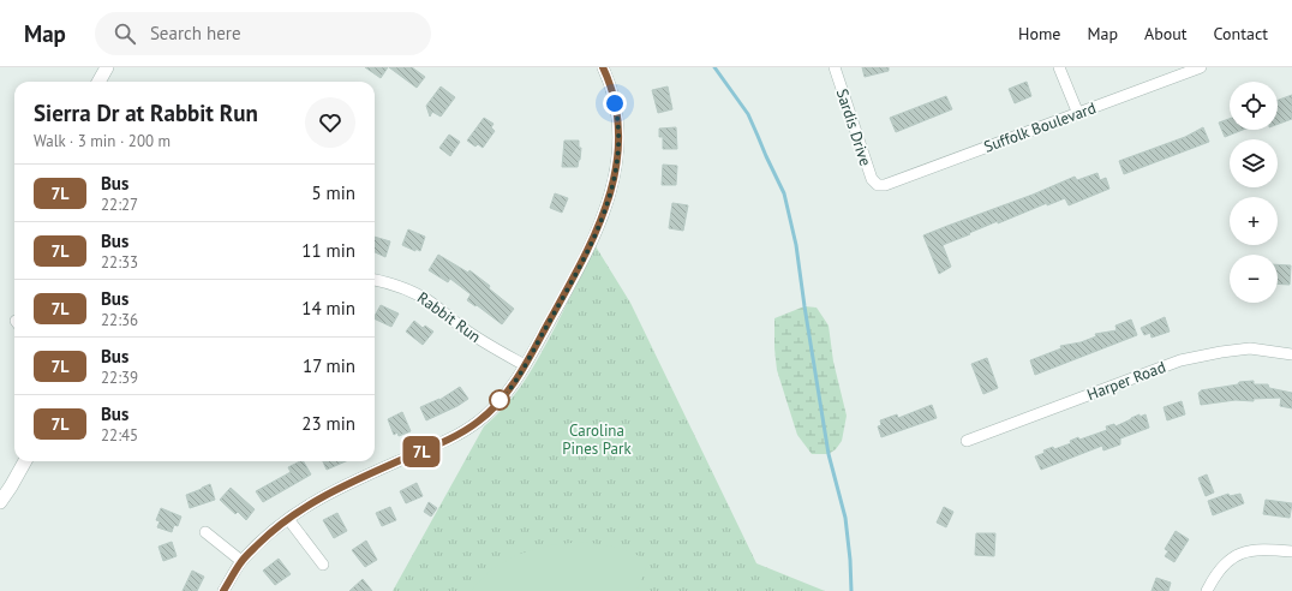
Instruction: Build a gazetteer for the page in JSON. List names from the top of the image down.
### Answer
{
  "streets": {
    "street": [
      "Sardis Drive",
      "Suffolk Boulevard",
      "Rabbit Run",
      "Harper Road"
    ]
  },
  "crossings": [
    ["Sardis Drive", "Suffolk Boulevard"]
  ],
  "parks": ["Carolina Pines Park"],
  "lines": ["bus line 7L"],
  "page": {
    "header": "Map",
    "search": "Search here",
    "nav": [
      "Home",
      "Map",
      "About",
      "Contact"
    ],
    "on_map": "7L",
    "map_buttons": ["+", "−"],
    "heading": ["Sierra Dr at Rabbit Run", "Walk · 3 min · 200 m"],
    "list": [
      {
        "mark": "7L",
        "name": "Bus",
        "note": "22:27",
        "value": "5 min"
      },
      {
        "mark": "7L",
        "name": "Bus",
        "note": "22:33",
        "value": "11 min"
      },
      {
        "mark": "7L",
        "name": "Bus",
        "note": "22:36",
        "value": "14 min"
      },
      {
        "mark": "7L",
        "name": "Bus",
        "note": "22:39",
        "value": "17 min"
      },
      {
        "mark": "7L",
        "name": "Bus",
        "note": "22:45",
        "value": "23 min"
      }
    ]
  }
}
